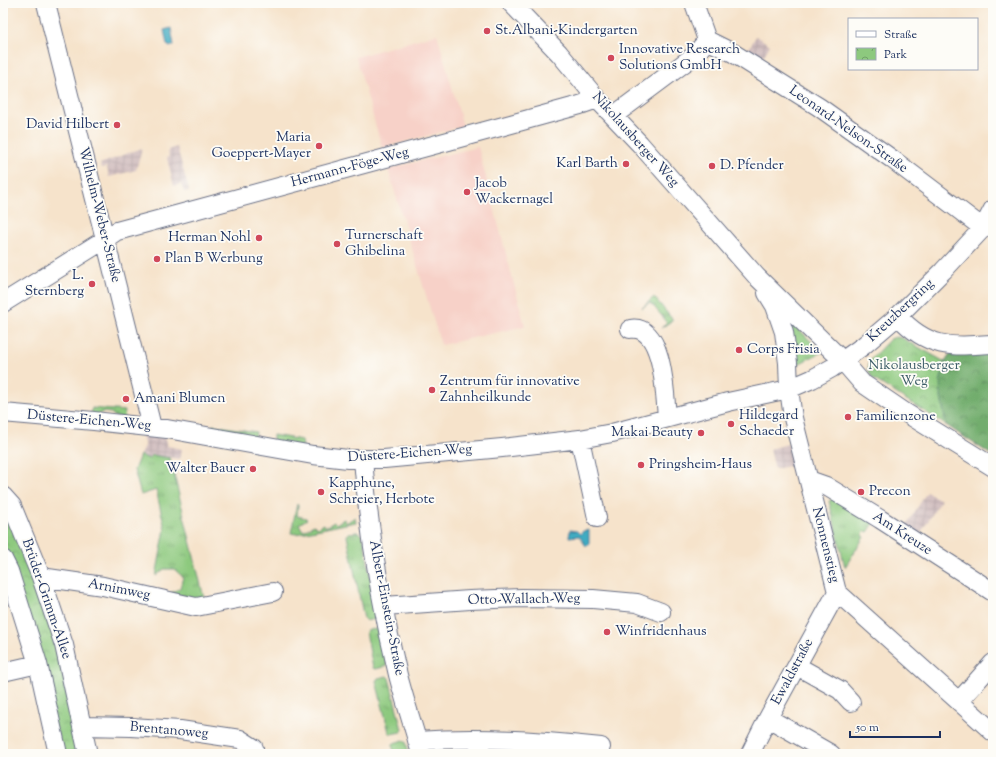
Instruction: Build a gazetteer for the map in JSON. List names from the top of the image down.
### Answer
{
  "streets": {
    "street": [
      "Leonard-Nelson-Straße",
      "Nikolausberger Weg",
      "Hermann-Föge-Weg",
      "Wilhelm-Weber-Straße",
      "Kreuzbergring",
      "Düstere-Eichen-Weg",
      "Am Kreuze",
      "Nonnenstieg",
      "Arnimweg",
      "Brüder-Grimm-Allee",
      "Otto-Wallach-Weg",
      "Albert-Einstein-Straße",
      "Ewaldstraße",
      "Brentanoweg"
    ]
  },
  "crossings": [
    ["Leonard-Nelson-Straße", "Kreuzbergring"],
    ["Nikolausberger Weg", "Hermann-Föge-Weg"],
    ["Nikolausberger Weg", "Kreuzbergring"],
    ["Nikolausberger Weg", "Düstere-Eichen-Weg"],
    ["Nikolausberger Weg", "Nonnenstieg"],
    ["Hermann-Föge-Weg", "Wilhelm-Weber-Straße"],
    ["Wilhelm-Weber-Straße", "Düstere-Eichen-Weg"],
    ["Kreuzbergring", "Düstere-Eichen-Weg"],
    ["Kreuzbergring", "Nonnenstieg"],
    ["Düstere-Eichen-Weg", "Nonnenstieg"],
    ["Düstere-Eichen-Weg", "Albert-Einstein-Straße"],
    ["Am Kreuze", "Nonnenstieg"],
    ["Nonnenstieg", "Ewaldstraße"],
    ["Arnimweg", "Brüder-Grimm-Allee"],
    ["Brüder-Grimm-Allee", "Brentanoweg"],
    ["Otto-Wallach-Weg", "Albert-Einstein-Straße"]
  ],
  "parks": ["Nikolausberger Weg"],
  "places": [
    "St.Albani-Kindergarten",
    "Innovative Research Solutions GmbH",
    "David Hilbert",
    "Maria Goeppert-Mayer",
    "Karl Barth",
    "D. Pfender",
    "Jacob Wackernagel",
    "Herman Nohl",
    "Turnerschaft Ghibelina",
    "Plan B Werbung",
    "L. Sternberg",
    "Corps Frisia",
    "Zentrum für innovative Zahnheilkunde",
    "Amani Blumen",
    "Familienzone",
    "Hildegard Schaeder",
    "Makai Beauty",
    "Pringsheim-Haus",
    "Walter Bauer",
    "Kapphune, Schreier, Herbote",
    "Precon",
    "Winfridenhaus"
  ],
  "legend": ["Straße", "Park"],
  "scale_bar": "50 m"
}
